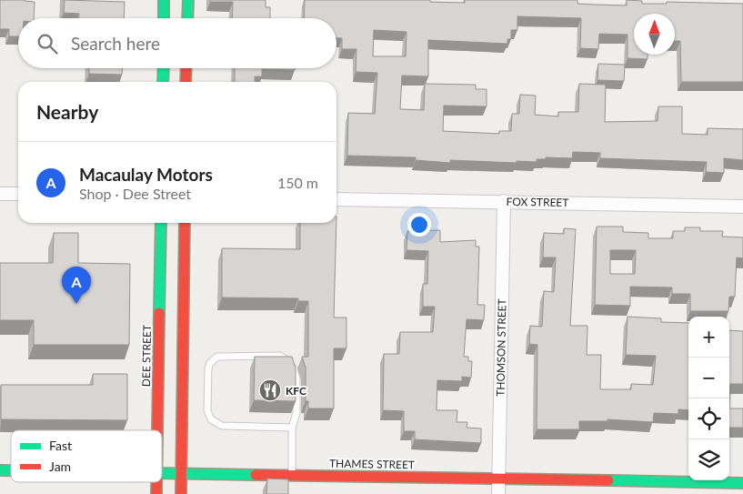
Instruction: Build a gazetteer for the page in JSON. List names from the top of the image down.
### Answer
{
  "streets": {
    "street": [
      "FOX STREET",
      "THOMSON STREET",
      "DEE STREET",
      "THAMES STREET"
    ]
  },
  "crossings": [
    ["FOX STREET", "THOMSON STREET"],
    ["THOMSON STREET", "THAMES STREET"]
  ],
  "places": {
    "restaurant": ["KFC"]
  },
  "legend": ["Fast", "Jam"],
  "north": "top",
  "page": {
    "search": "Search here",
    "heading": "Nearby",
    "list": [
      {
        "mark": "A",
        "name": "Macaulay Motors",
        "note": "Shop · Dee Street",
        "value": "150 m"
      }
    ],
    "pins": "A",
    "map_buttons": ["+", "−"]
  }
}
